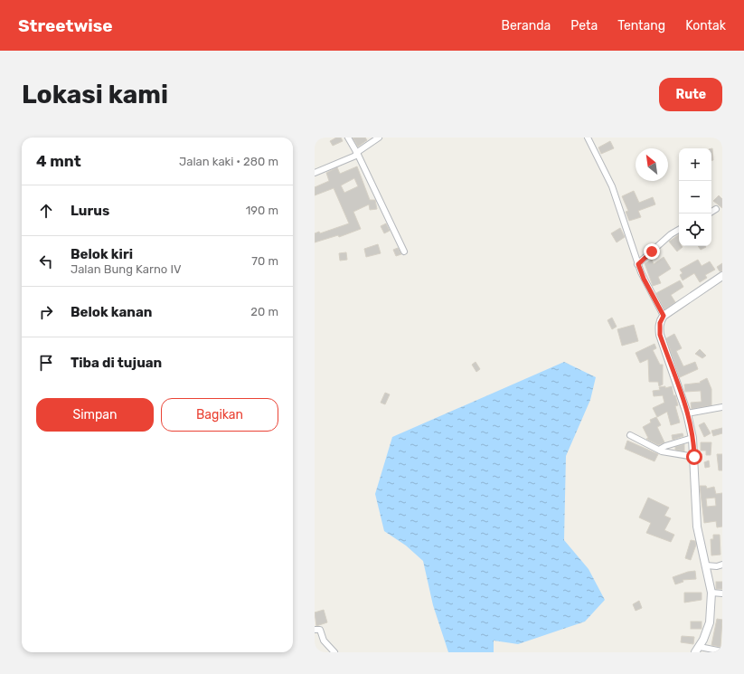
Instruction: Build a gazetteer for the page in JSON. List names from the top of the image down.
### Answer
{
  "north": "top left",
  "page": {
    "header": "Streetwise",
    "nav": [
      "Beranda",
      "Peta",
      "Tentang",
      "Kontak"
    ],
    "buttons": [
      "Rute",
      ["Simpan", "Bagikan"]
    ],
    "title": "Lokasi kami",
    "heading": ["4 mnt", "Jalan kaki · 280 m"],
    "map_buttons": ["+", "−"],
    "list": [
      ["Lurus", "190 m"],
      ["Belok kiri", "Jalan Bung Karno IV", "70 m"],
      ["Belok kanan", "20 m"],
      "Tiba di tujuan"
    ]
  }
}
